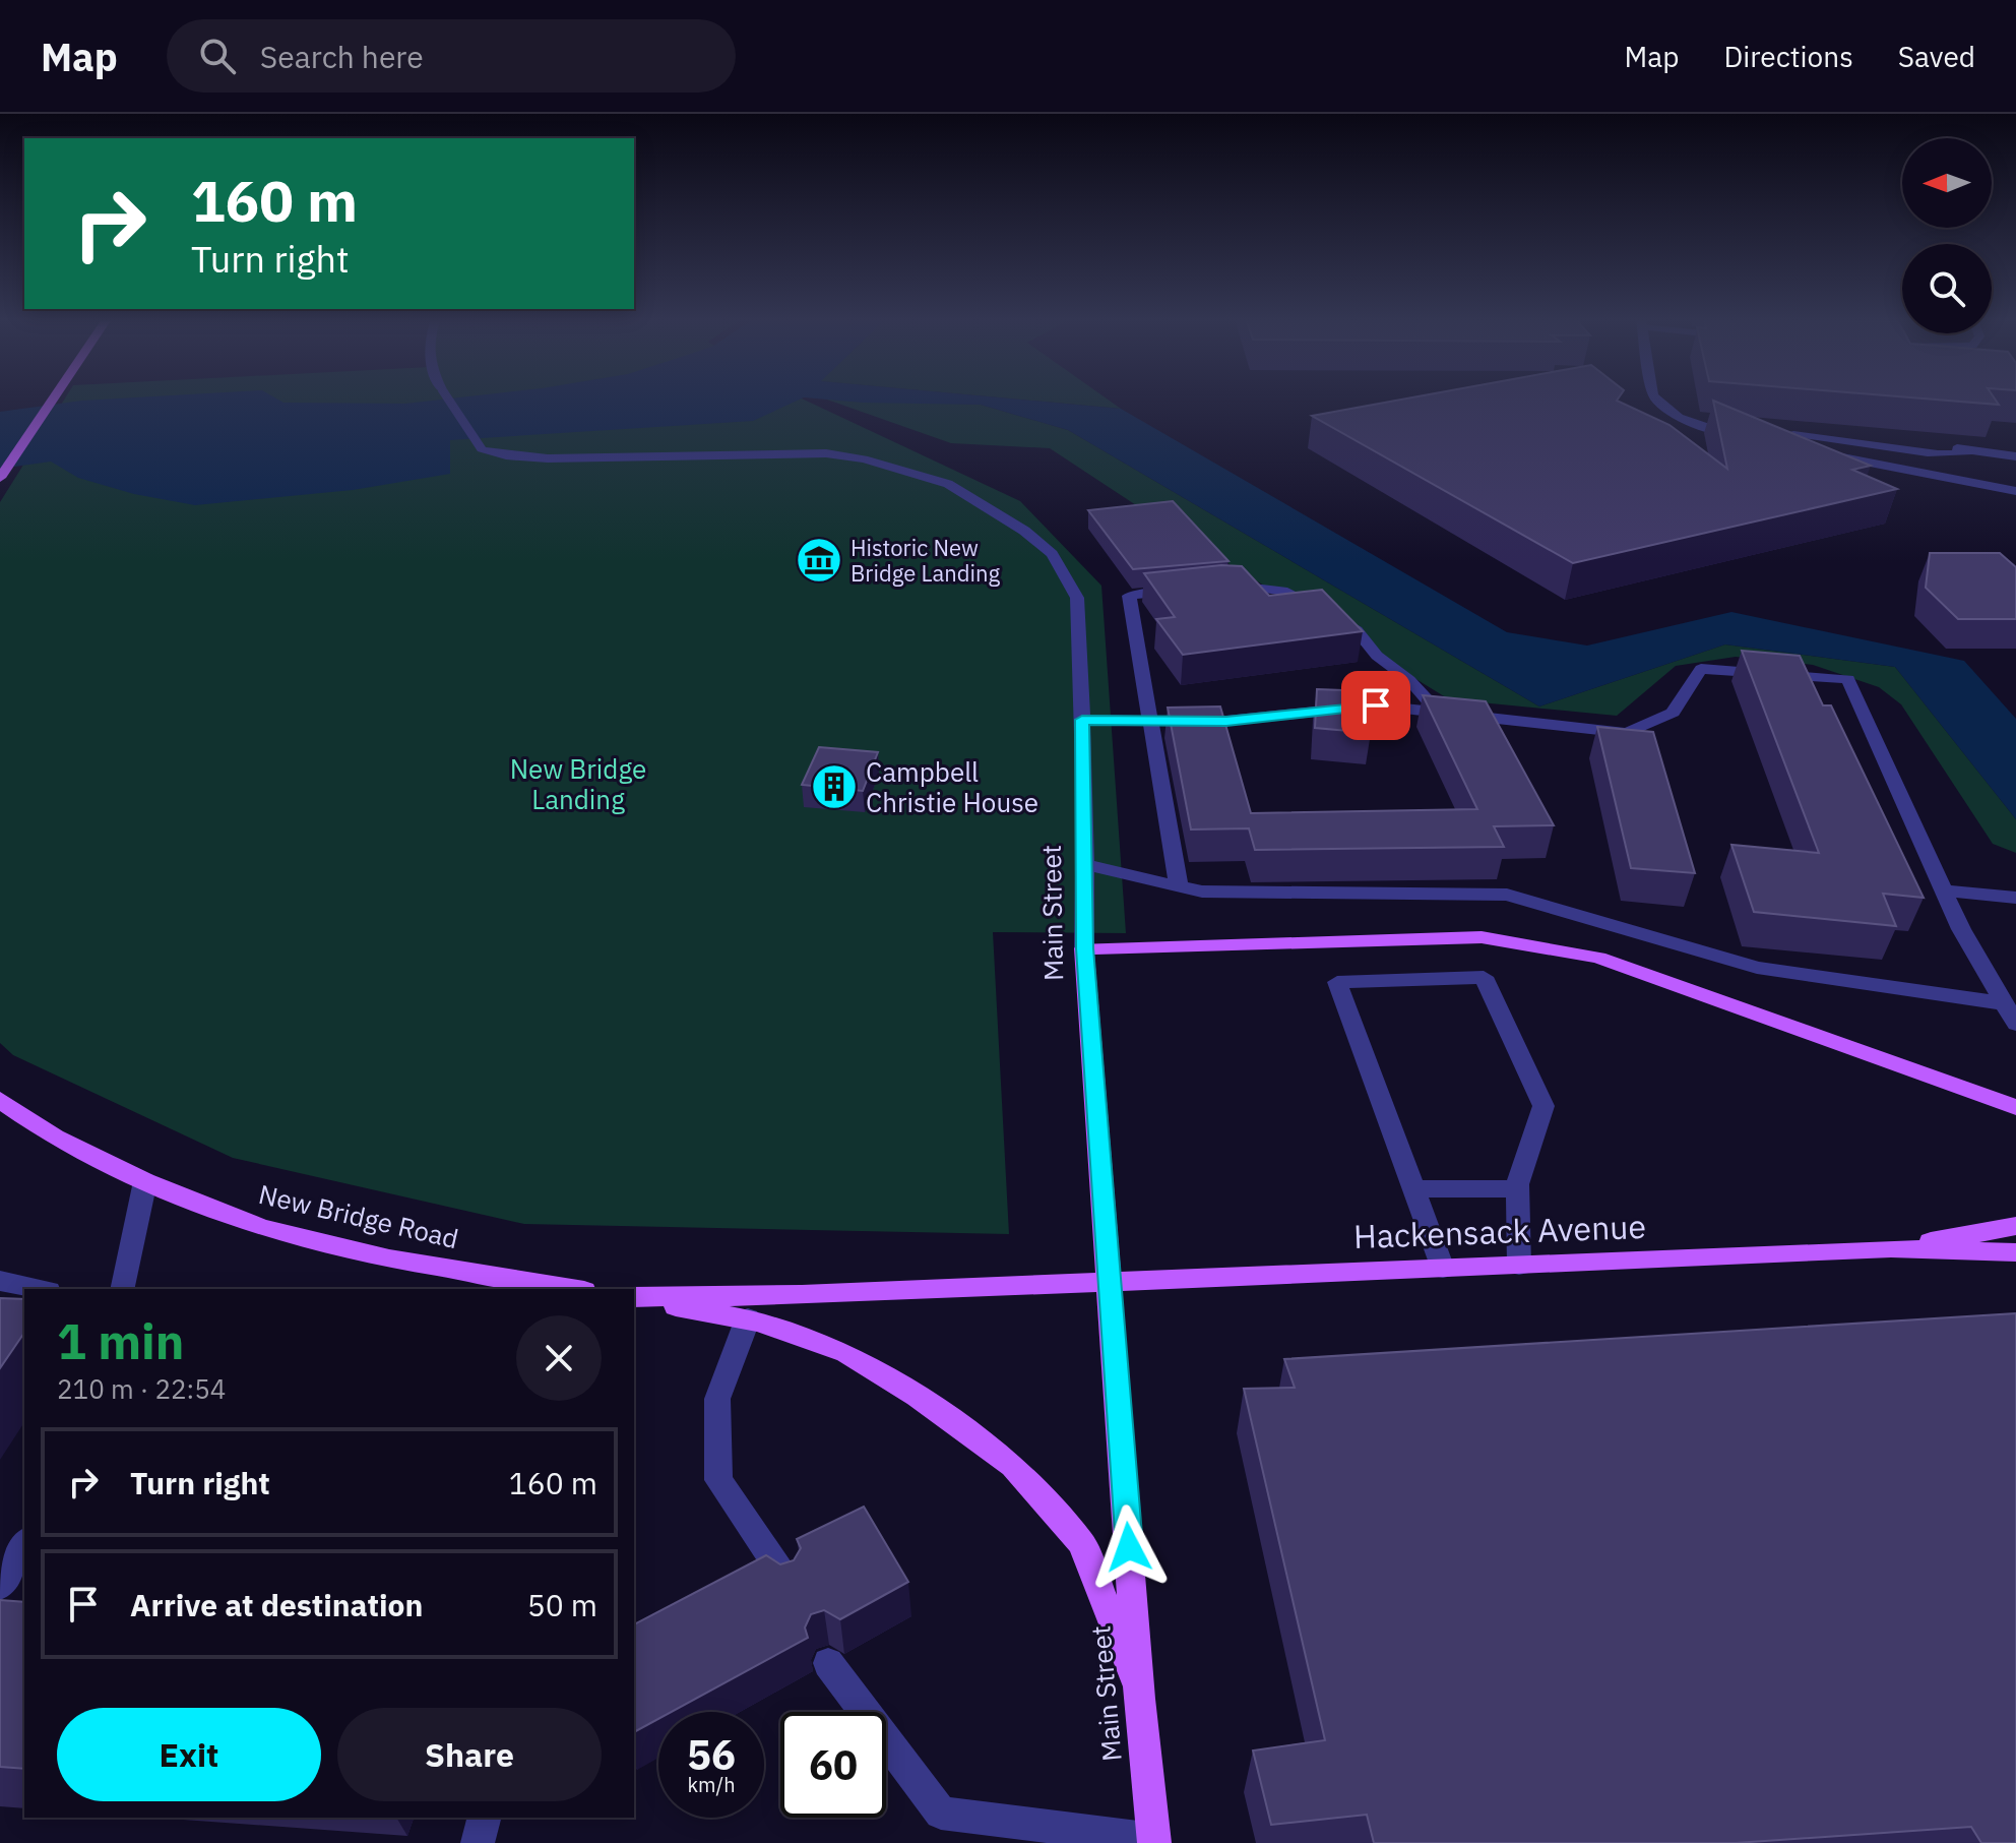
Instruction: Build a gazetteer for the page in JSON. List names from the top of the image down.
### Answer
{
  "streets": {
    "main road": ["Main Street", "New Bridge Road", "Hackensack Avenue"]
  },
  "crossings": [
    ["Main Street", "Hackensack Avenue"]
  ],
  "parks": ["New Bridge Landing"],
  "places": {
    "museum": ["Historic New Bridge Landing"],
    "building": ["Campbell Christie House"]
  },
  "north": "left",
  "page": {
    "header": "Map",
    "search": "Search here",
    "nav": ["Map", "Directions", "Saved"],
    "turn": ["160 m", "Turn right"],
    "heading": ["1 min", "210 m · 22:54"],
    "list": [
      {
        "name": "Turn right",
        "value": "160 m"
      },
      {
        "name": "Arrive at destination",
        "value": "50 m"
      }
    ],
    "buttons": ["Exit", "Share"],
    "speed": "56 km/h",
    "limit": "60"
  }
}
